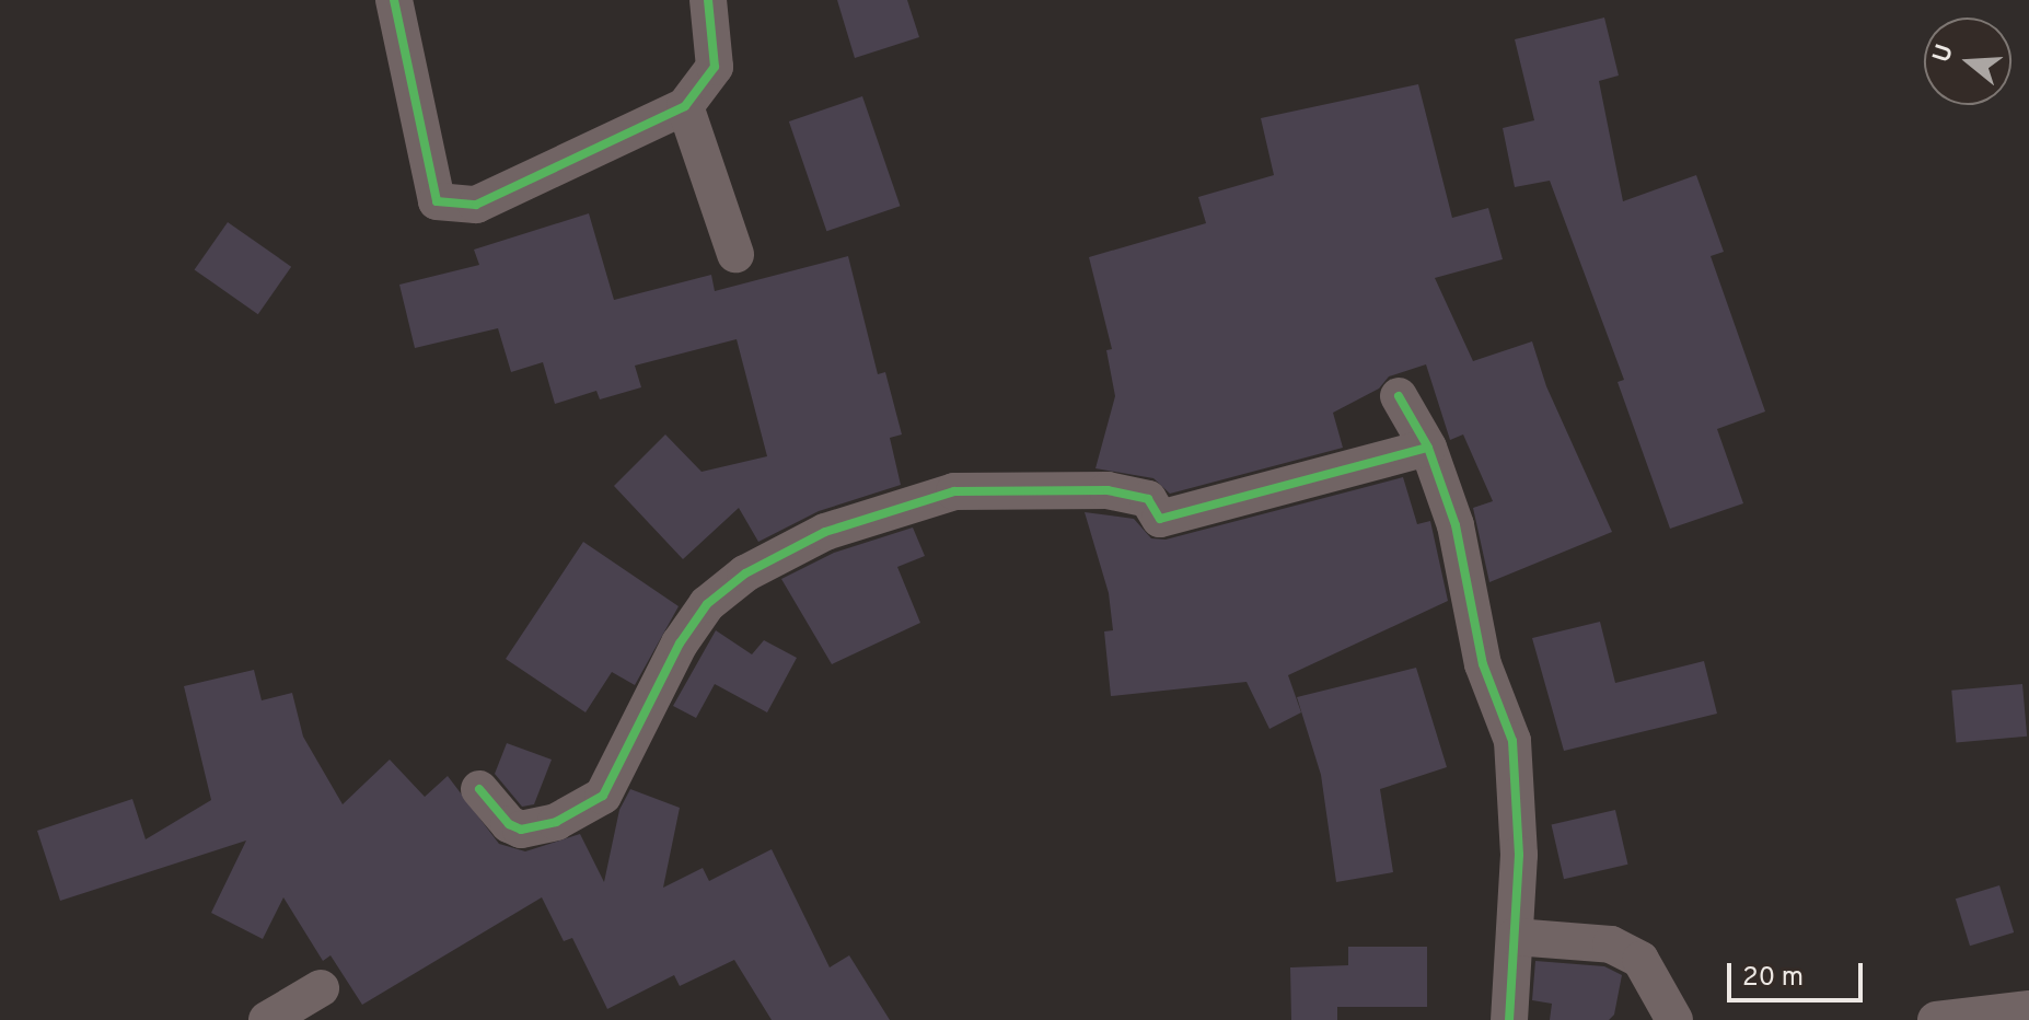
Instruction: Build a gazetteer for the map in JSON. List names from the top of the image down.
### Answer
{
  "scale_bar": "20 m",
  "north": "left"
}
